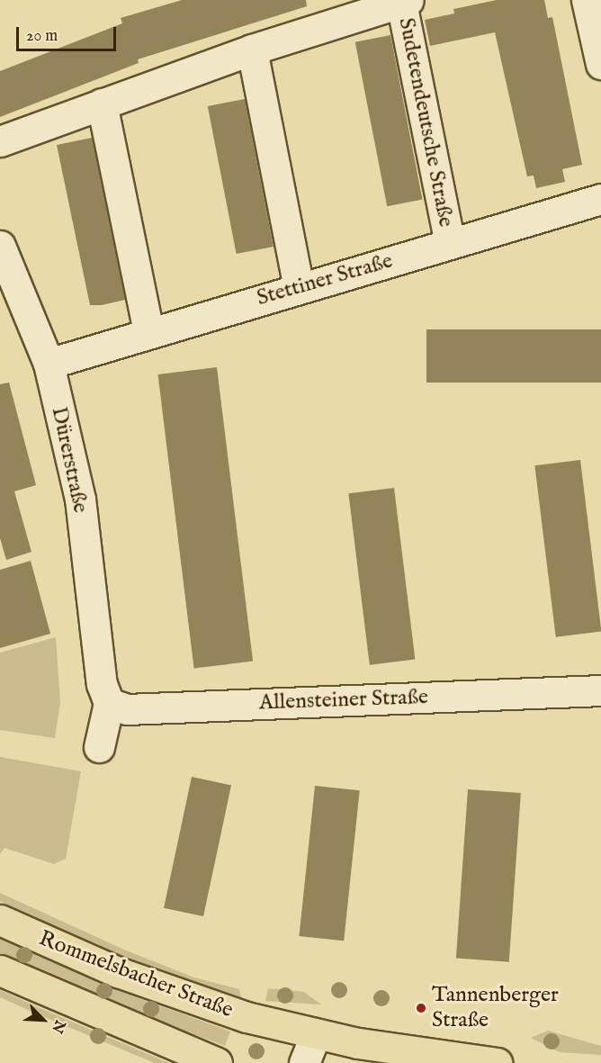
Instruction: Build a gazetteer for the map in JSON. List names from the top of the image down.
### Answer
{
  "streets": {
    "main road": ["Rommelsbacher Straße"],
    "street": [
      "Sudetendeutsche Straße",
      "Stettiner Straße",
      "Dürerstraße",
      "Allensteiner Straße"
    ]
  },
  "crossings": [
    ["Sudetendeutsche Straße", "Stettiner Straße"],
    ["Stettiner Straße", "Dürerstraße"],
    ["Dürerstraße", "Allensteiner Straße"]
  ],
  "places": ["Tannenberger Straße"],
  "scale_bar": "20 m",
  "north": "bottom right"
}
